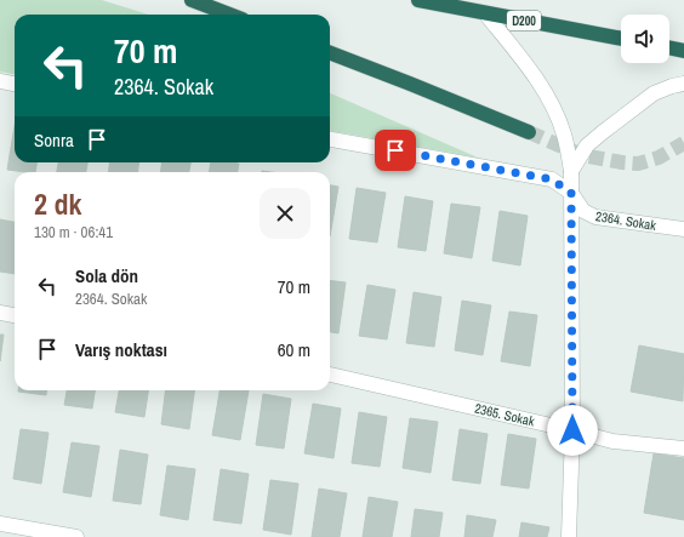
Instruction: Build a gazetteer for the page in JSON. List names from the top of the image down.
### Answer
{
  "streets": {
    "highway": ["D200"],
    "street": ["2364. Sokak", "2365. Sokak"]
  },
  "page": {
    "turn": ["70 m", "2364. Sokak"],
    "then": "Sonra",
    "heading": ["2 dk", "130 m · 06:41"],
    "list": [
      {
        "name": "Sola dön",
        "note": "2364. Sokak",
        "value": "70 m"
      },
      {
        "name": "Varış noktası",
        "value": "60 m"
      }
    ]
  }
}
